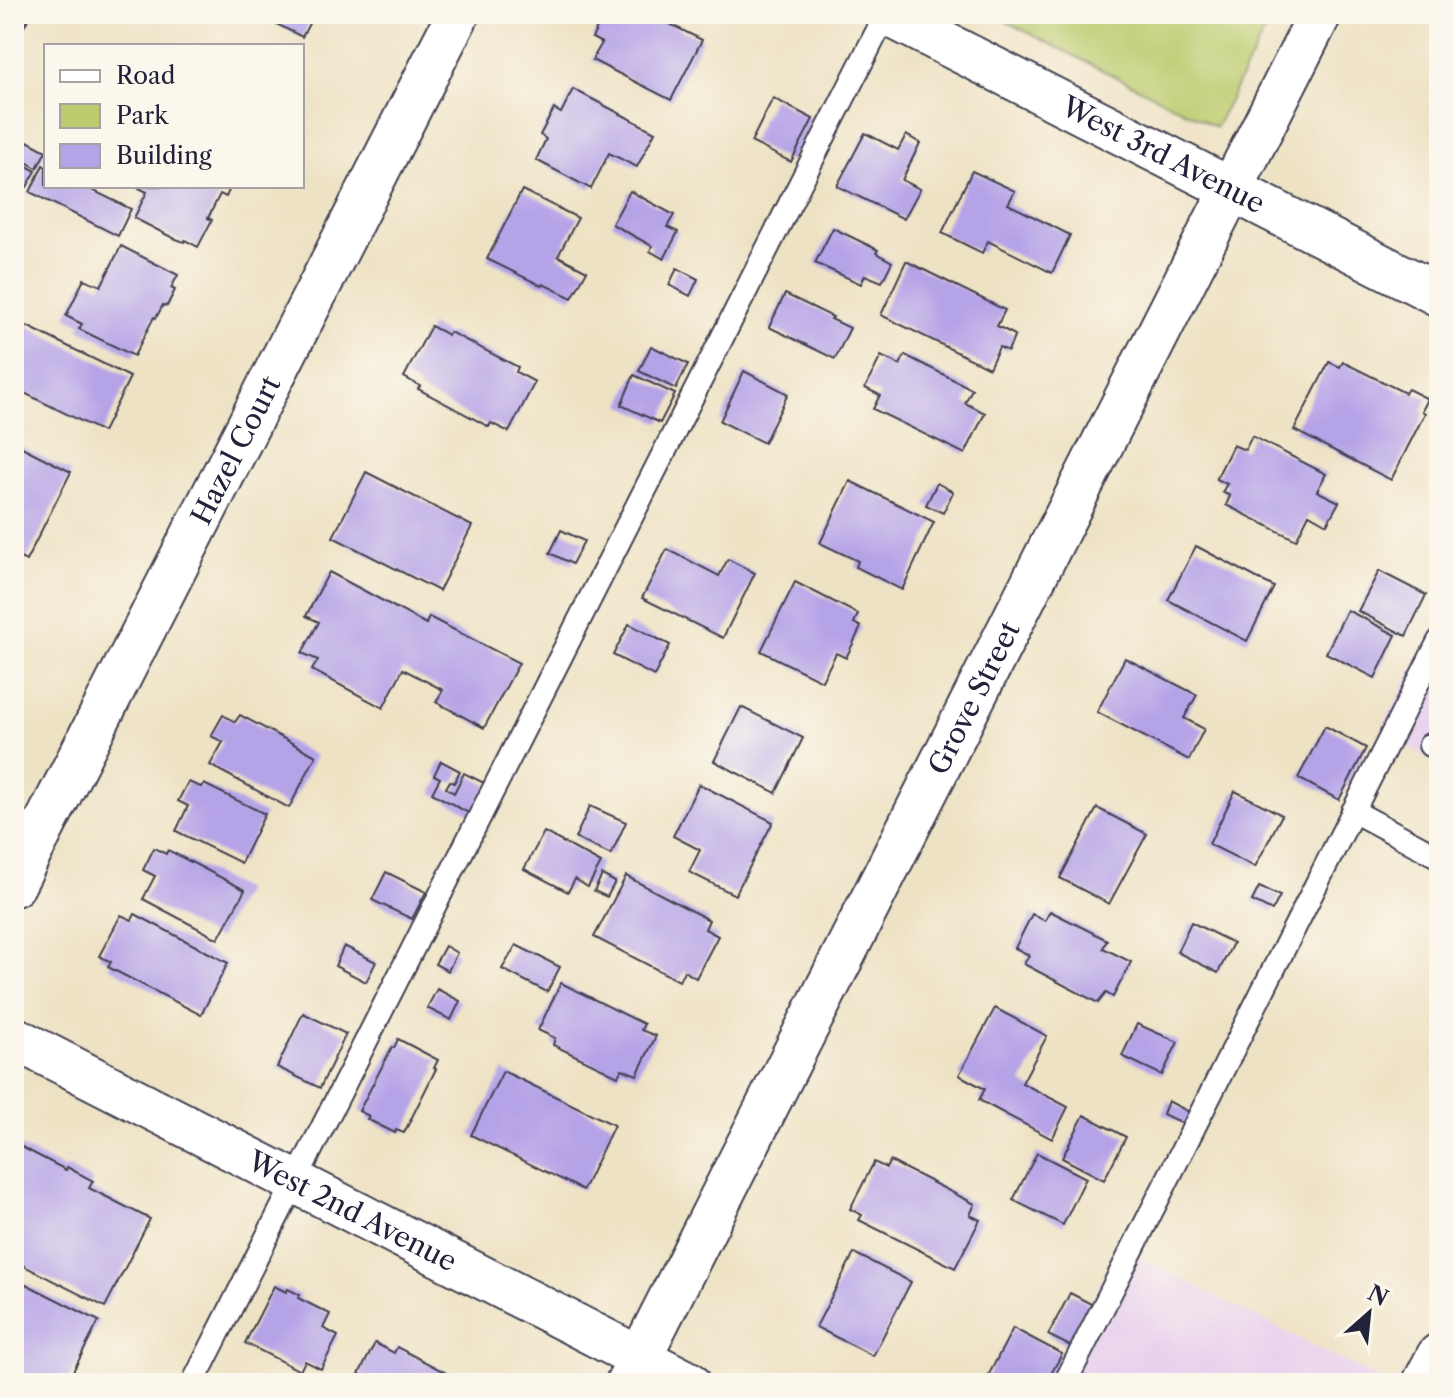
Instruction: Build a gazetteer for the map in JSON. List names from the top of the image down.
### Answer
{
  "streets": {
    "street": [
      "West 3rd Avenue",
      "Hazel Court",
      "Grove Street",
      "West 2nd Avenue"
    ]
  },
  "crossings": [
    ["West 3rd Avenue", "Grove Street"],
    ["Grove Street", "West 2nd Avenue"]
  ],
  "legend": ["Road", "Park", "Building"],
  "north": "top right"
}
